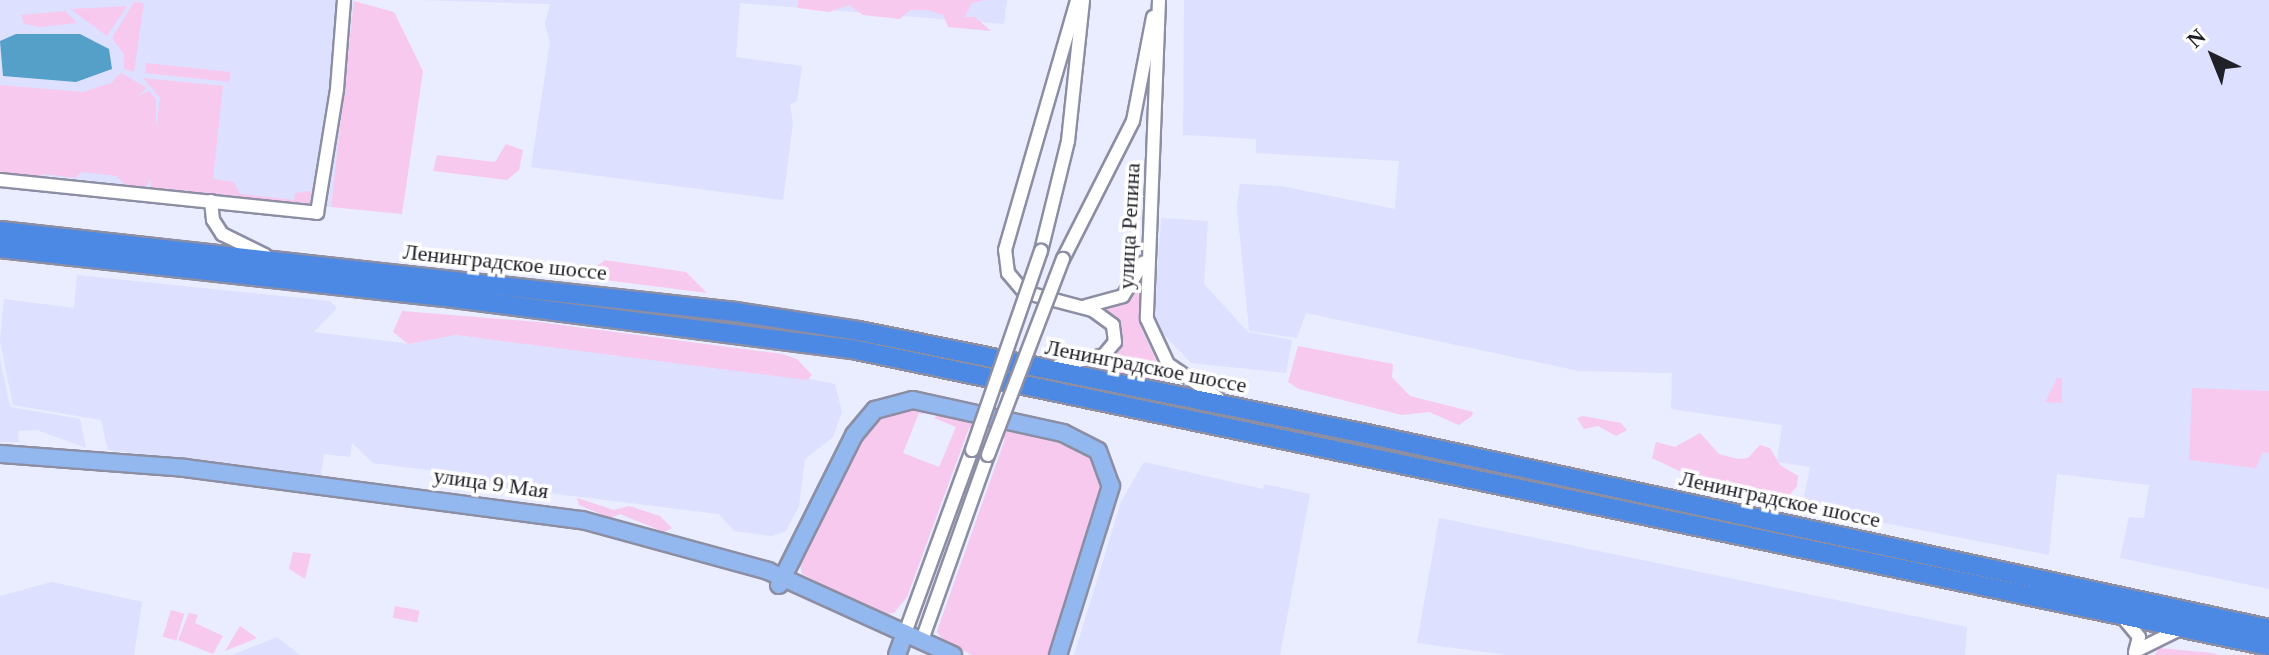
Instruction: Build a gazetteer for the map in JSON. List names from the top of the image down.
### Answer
{
  "streets": {
    "highway": ["Ленинградское шоссе"],
    "main road": ["улица 9 Мая"],
    "street": ["улица Репина"]
  },
  "crossings": [
    ["улица Репина", "Ленинградское шоссе"]
  ],
  "north": "top left"
}
